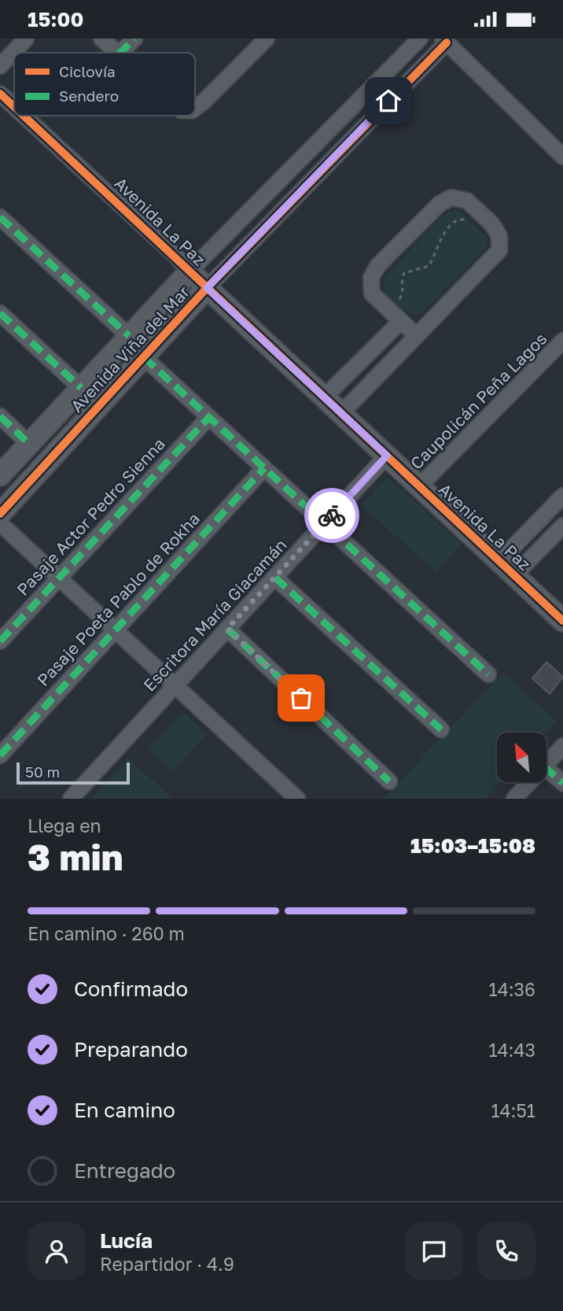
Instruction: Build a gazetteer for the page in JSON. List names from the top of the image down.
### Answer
{
  "streets": {
    "street": [
      "Avenida La Paz",
      "Avenida Viña del Mar",
      "Caupolicán Peña Lagos",
      "Pasaje Actor Pedro Sienna",
      "Pasaje Poeta Pablo de Rokha",
      "Escritora María Giacamán"
    ]
  },
  "crossings": [
    ["Avenida La Paz", "Avenida Viña del Mar"],
    ["Avenida La Paz", "Caupolicán Peña Lagos"],
    ["Avenida La Paz", "Escritora María Giacamán"]
  ],
  "legend": ["Ciclovía", "Sendero"],
  "scale_bar": "50 m",
  "north": "top left",
  "page": {
    "status": "15:00",
    "scale": "50 m",
    "heading": ["3 min", "Llega en", "15:03–15:08"],
    "panel": ["Lucía", "Repartidor · 4.9"],
    "bar": "En camino · 260 m",
    "list": [
      ["Confirmado", "14:36"],
      ["Preparando", "14:43"],
      ["En camino", "14:51"],
      "Entregado"
    ]
  }
}
